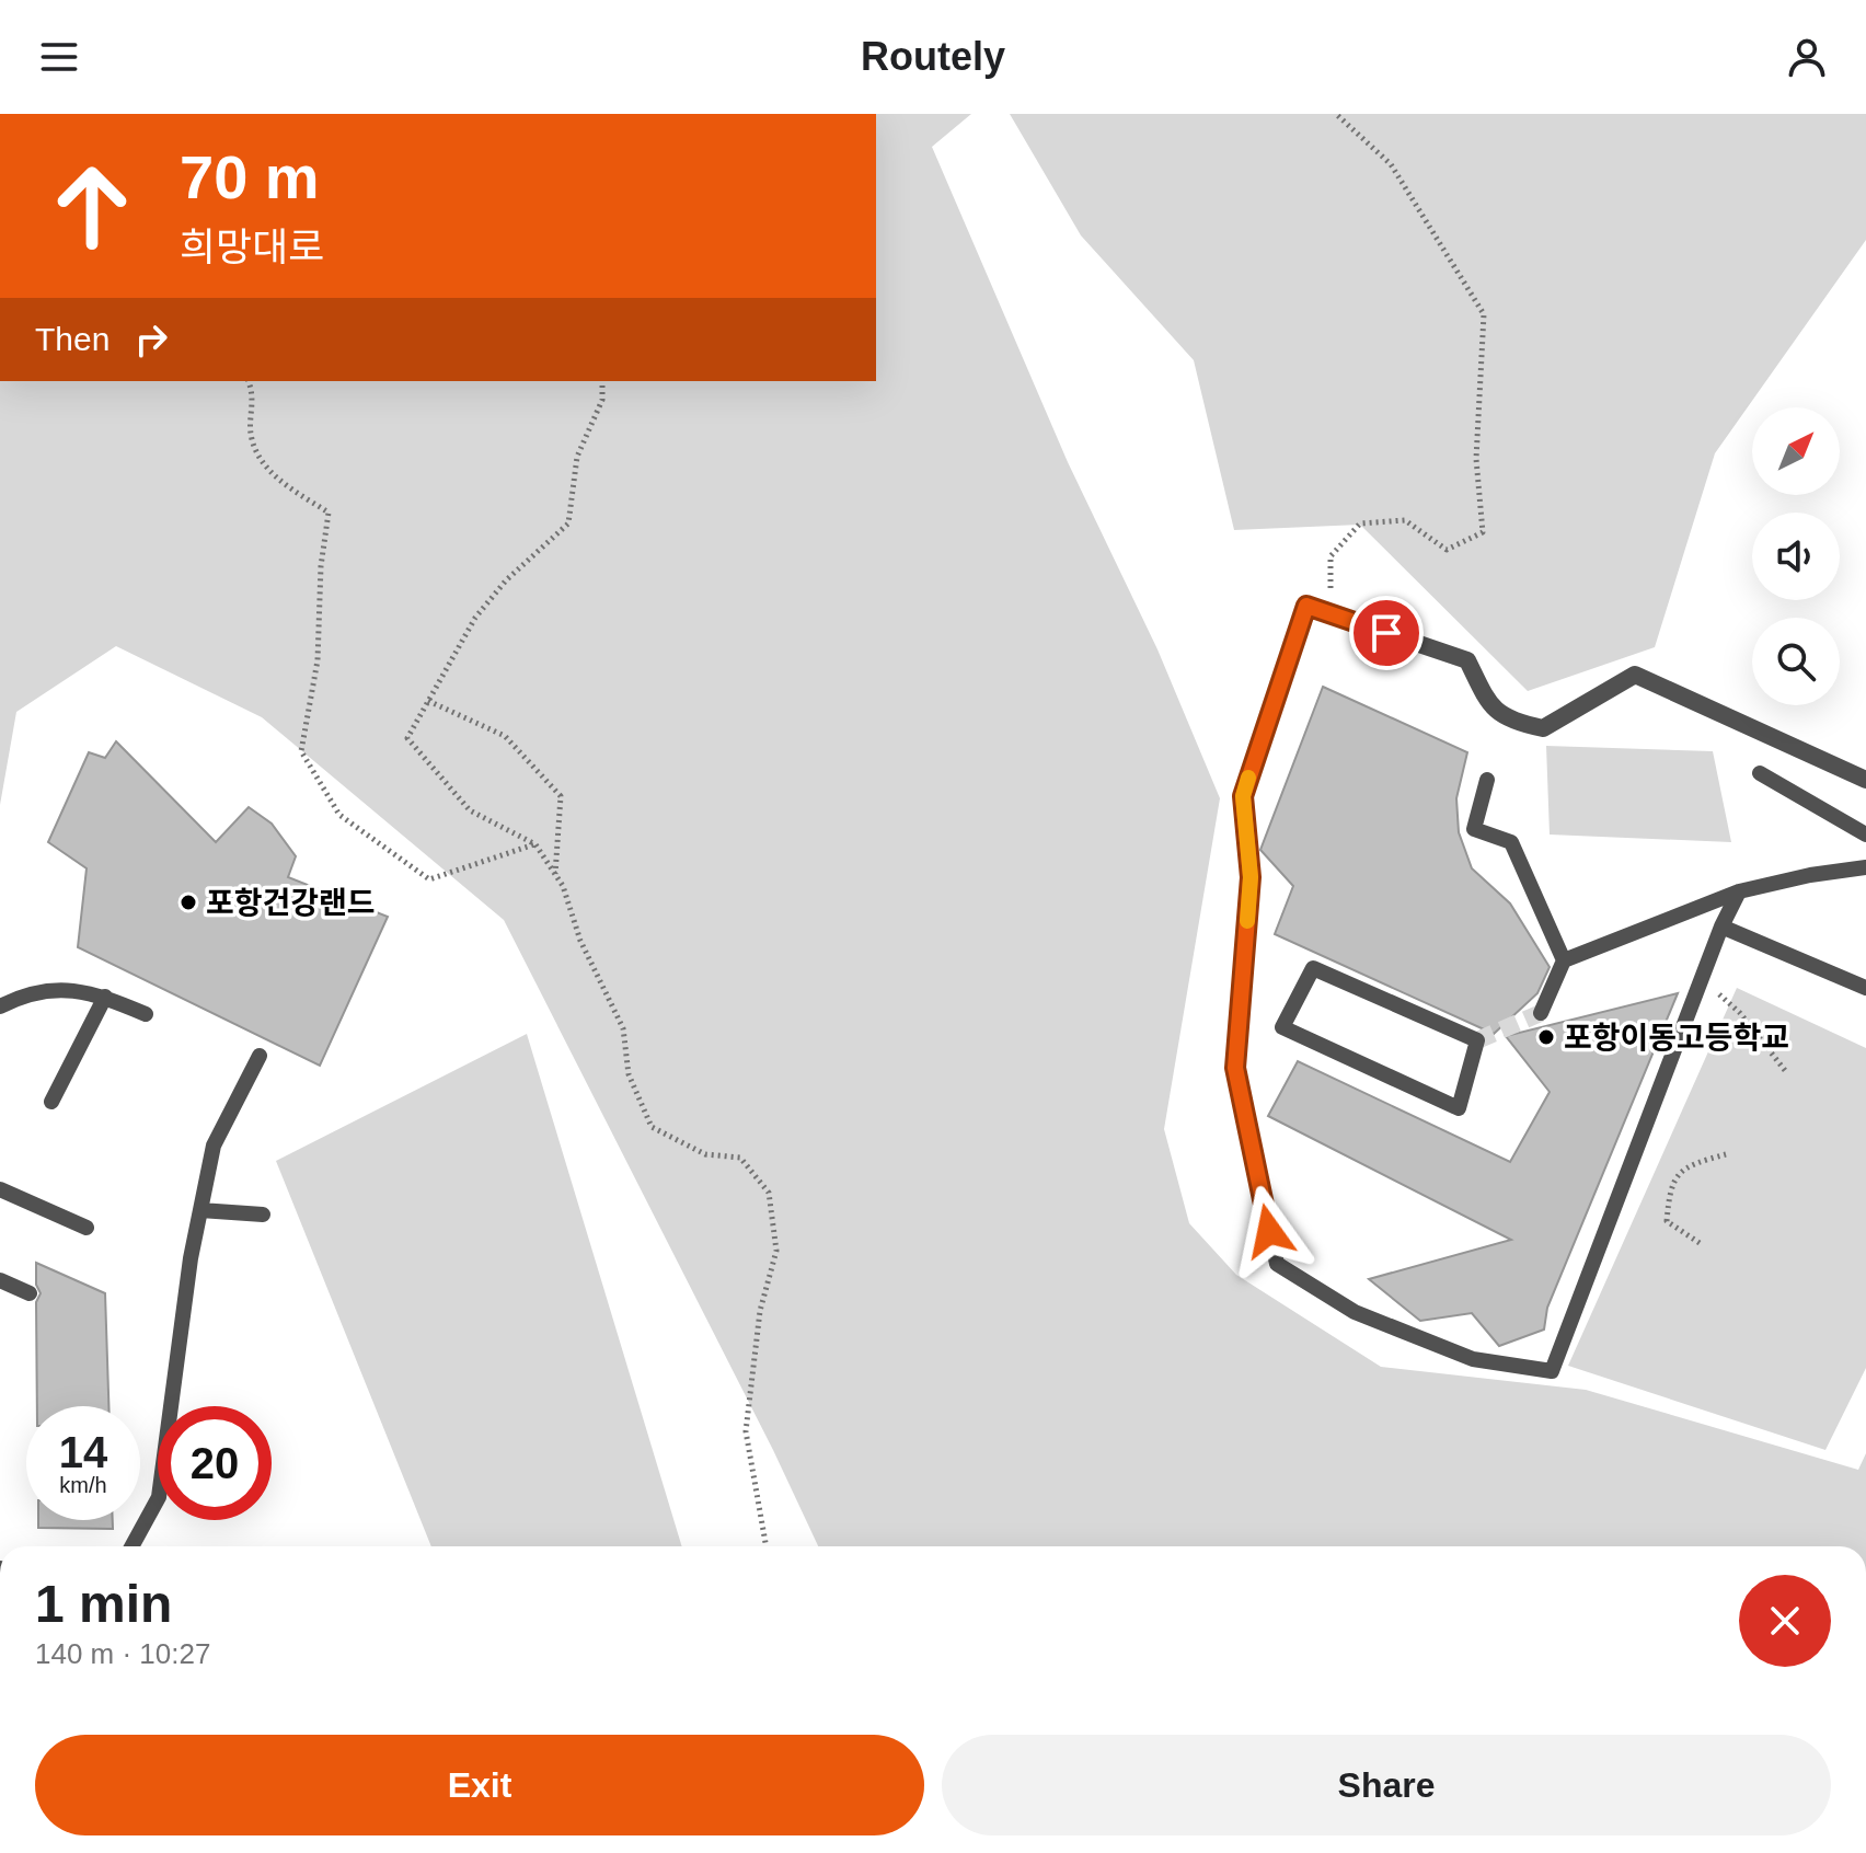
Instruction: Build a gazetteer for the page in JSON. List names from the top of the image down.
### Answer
{
  "places": ["포항건강랜드", "포항이동고등학교"],
  "north": "top right",
  "page": {
    "header": "Routely",
    "turn": ["70 m", "희망대로"],
    "then": "Then",
    "speed": "14 km/h",
    "limit": "20",
    "heading": ["1 min", "140 m · 10:27"],
    "buttons": ["Exit", "Share"]
  }
}
